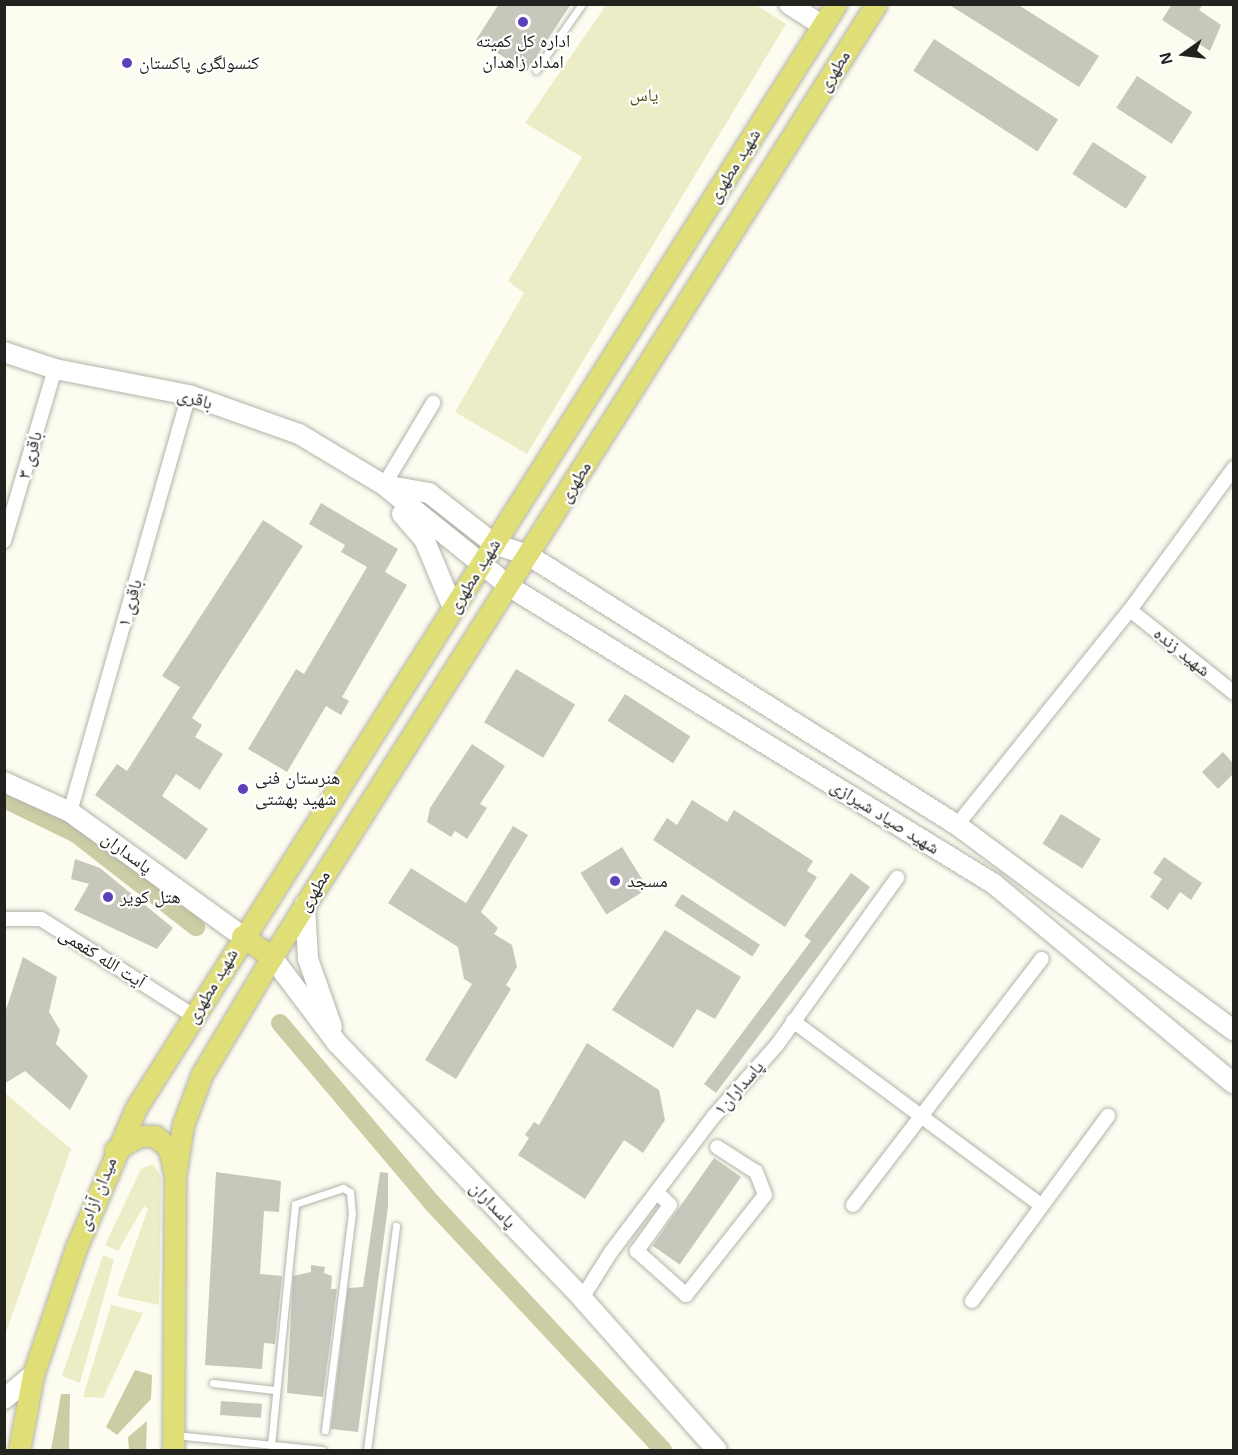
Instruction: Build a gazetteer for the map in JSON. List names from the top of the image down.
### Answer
{
  "streets": {
    "main road": ["مطهری", "شهید مطهری", "میدان آزادی"],
    "street": [
      "باقری",
      "باقری ۳",
      "باقری ۱",
      "شهید زنده",
      "شهید صیاد شیرازی",
      "پاسداران",
      "آیت الله کفعمی",
      "پاسداران۱"
    ]
  },
  "crossings": [
    ["مطهری", "شهید مطهری"],
    ["مطهری", "شهید صیاد شیرازی"],
    ["مطهری", "پاسداران"],
    ["شهید مطهری", "باقری"],
    ["شهید مطهری", "شهید صیاد شیرازی"],
    ["شهید مطهری", "پاسداران"],
    ["شهید مطهری", "آیت الله کفعمی"],
    ["شهید مطهری", "میدان آزادی"],
    ["باقری", "باقری ۳"],
    ["باقری", "باقری ۱"],
    ["باقری", "شهید صیاد شیرازی"],
    ["باقری ۱", "پاسداران"],
    ["پاسداران", "پاسداران۱"]
  ],
  "parks": ["یاس"],
  "places": [
    "اداره کل کمیته امداد زاهدان",
    "کنسولگری پاکستان",
    "هنرستان فنی شهید بهشتی",
    "مسجد",
    "هتل کویر"
  ],
  "north": "left"
}
